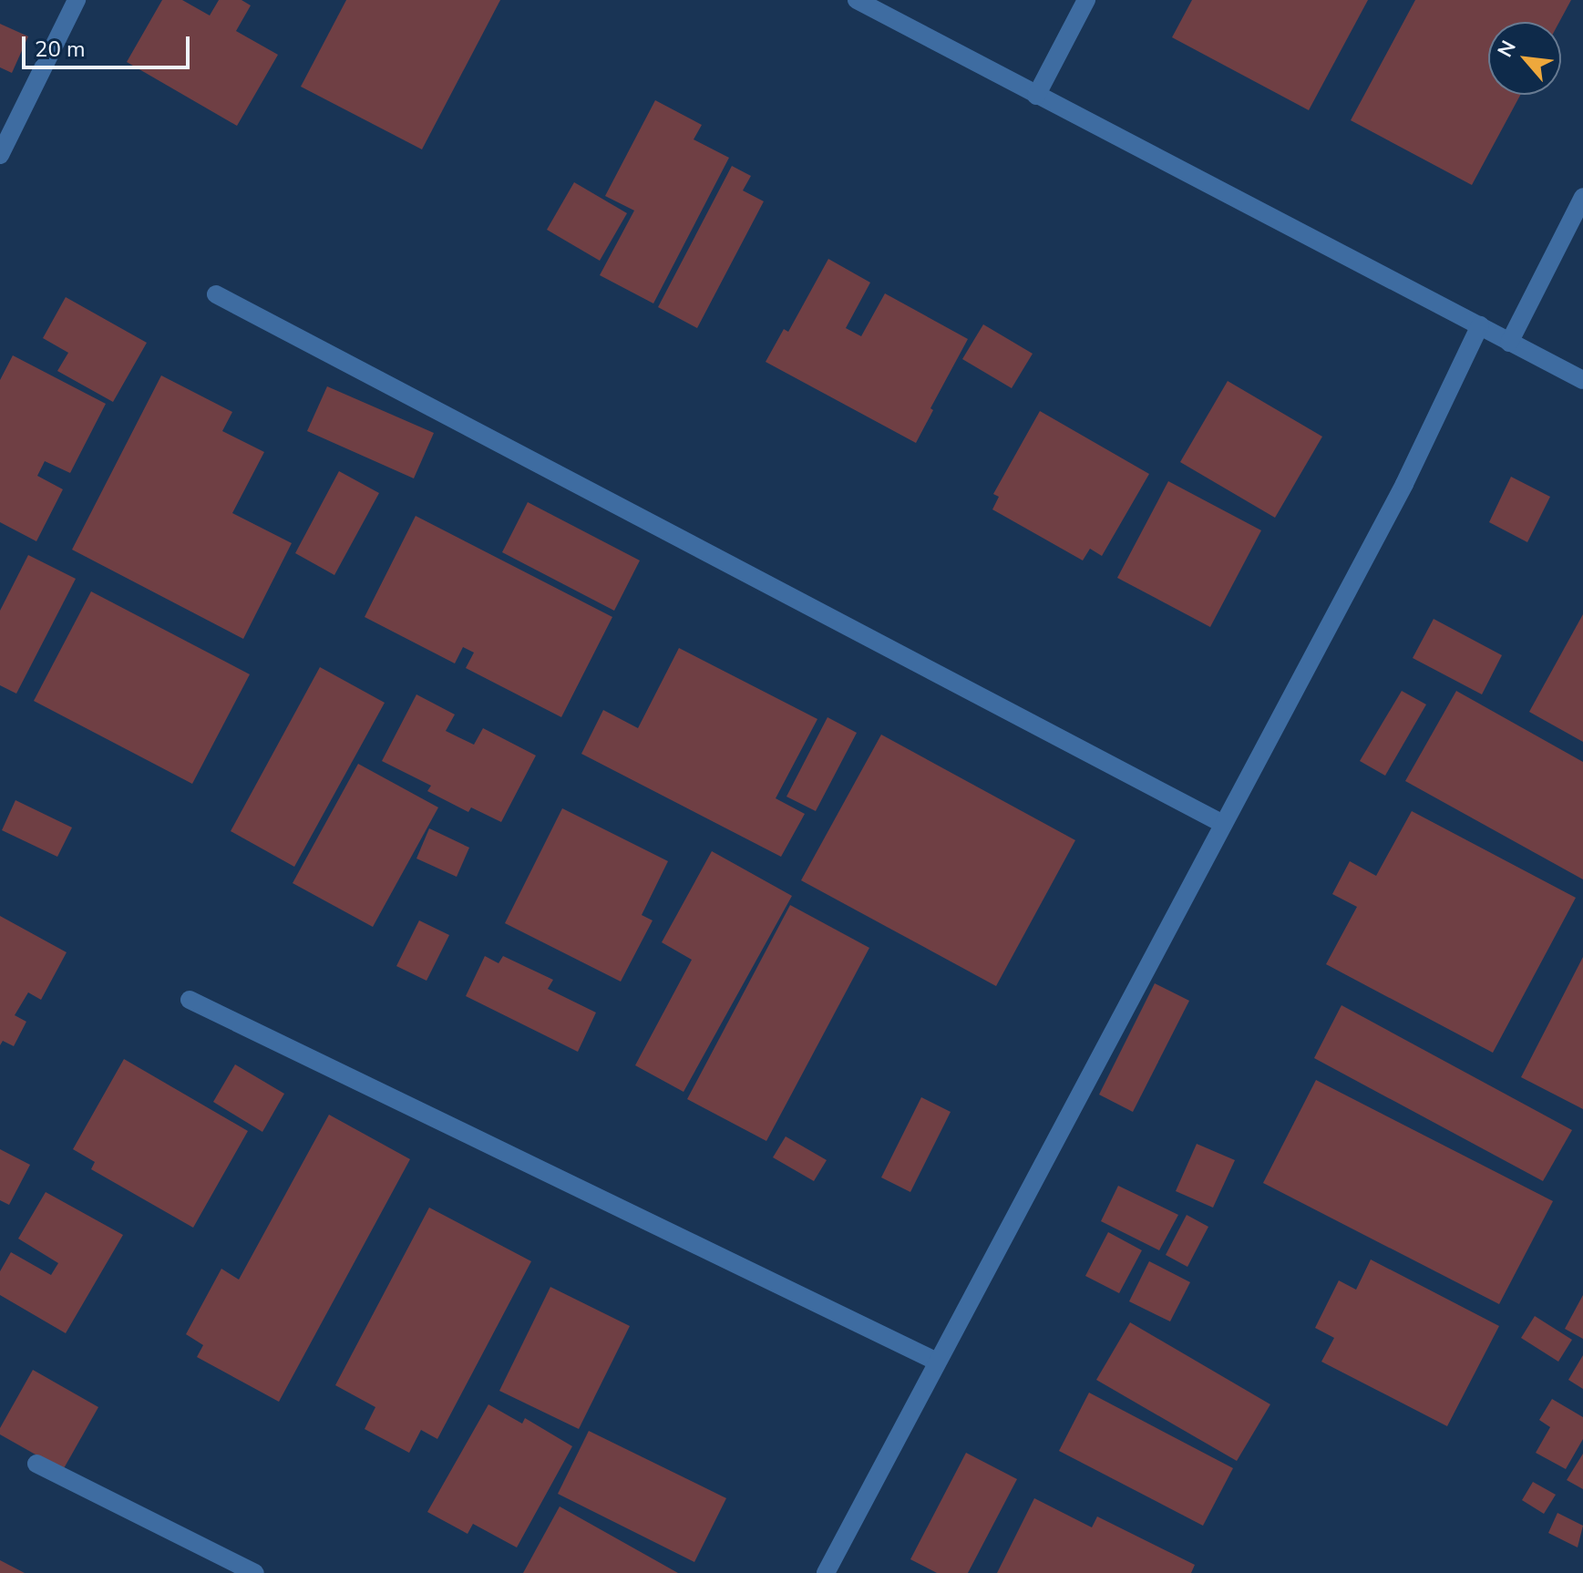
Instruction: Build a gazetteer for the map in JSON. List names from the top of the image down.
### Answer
{
  "scale_bar": "20 m",
  "north": "top left"
}
